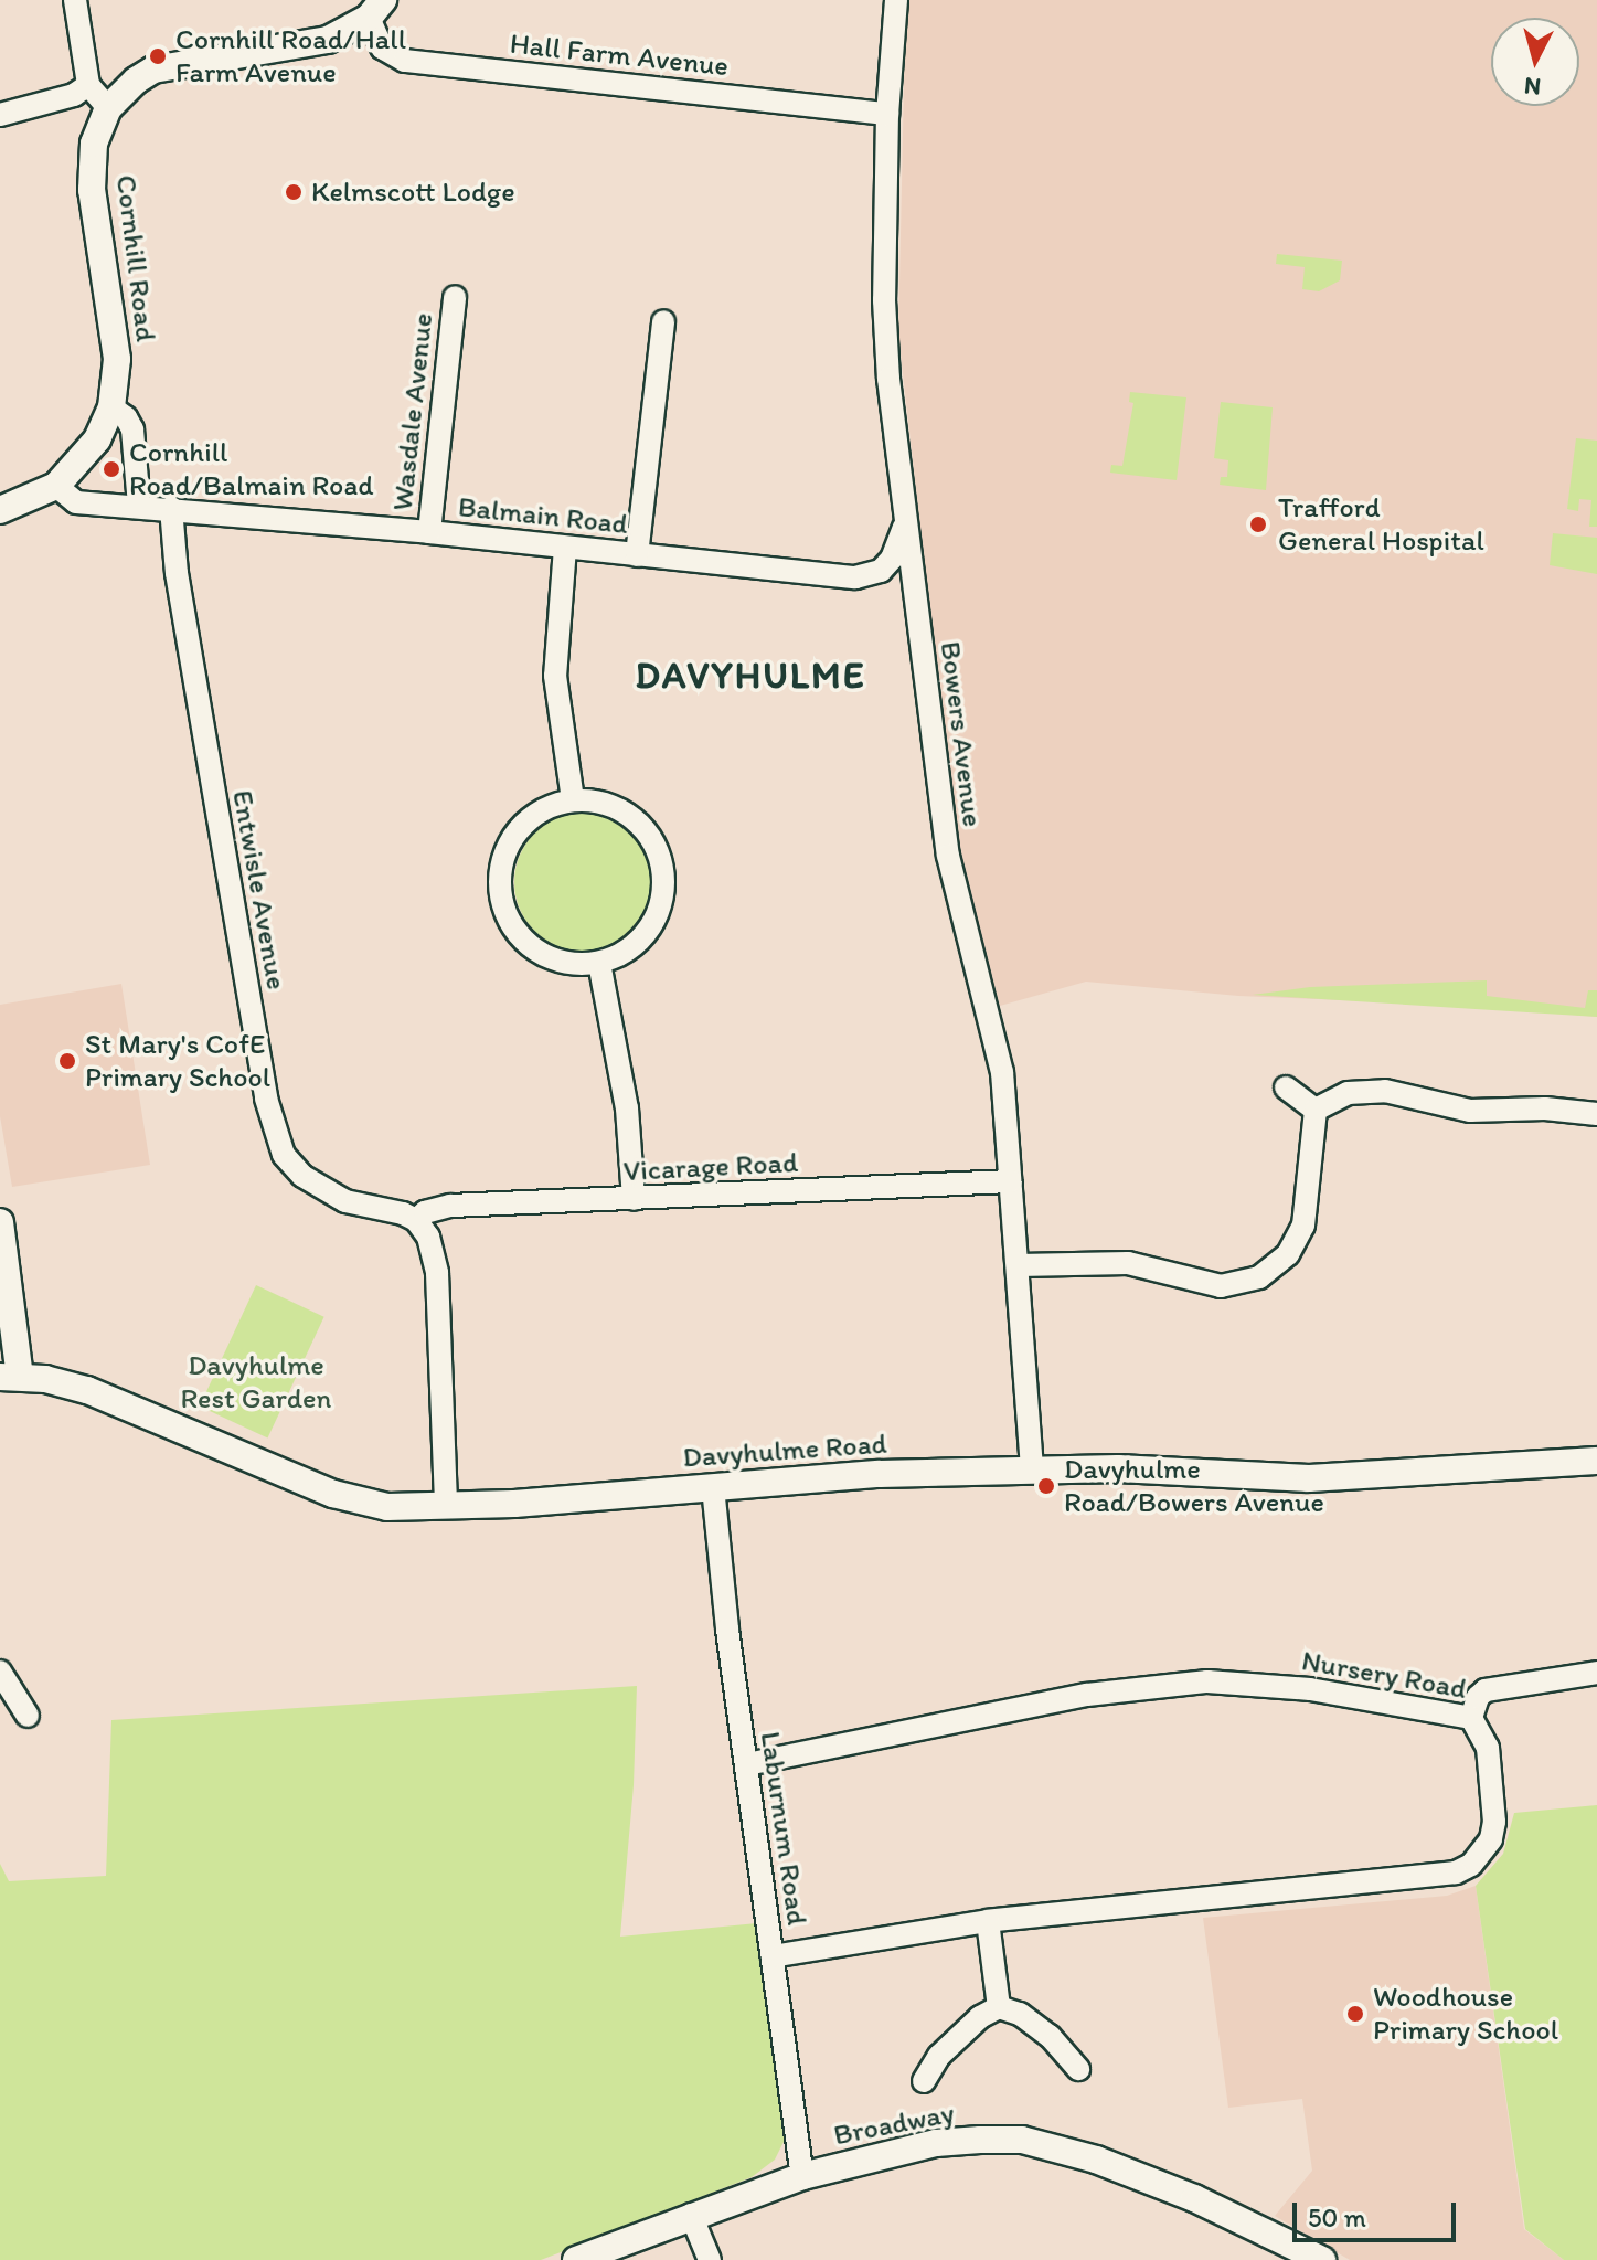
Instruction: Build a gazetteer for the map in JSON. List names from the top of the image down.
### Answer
{
  "streets": {
    "street": [
      "Hall Farm Avenue",
      "Cornhill Road",
      "Wasdale Avenue",
      "Balmain Road",
      "Bowers Avenue",
      "Entwisle Avenue",
      "Vicarage Road",
      "Davyhulme Road",
      "Nursery Road",
      "Laburnum Road",
      "Broadway"
    ]
  },
  "crossings": [
    ["Hall Farm Avenue", "Cornhill Road"],
    ["Hall Farm Avenue", "Bowers Avenue"],
    ["Cornhill Road", "Balmain Road"],
    ["Wasdale Avenue", "Balmain Road"],
    ["Balmain Road", "Bowers Avenue"],
    ["Balmain Road", "Entwisle Avenue"],
    ["Bowers Avenue", "Vicarage Road"],
    ["Bowers Avenue", "Davyhulme Road"],
    ["Entwisle Avenue", "Vicarage Road"],
    ["Davyhulme Road", "Laburnum Road"],
    ["Nursery Road", "Laburnum Road"],
    ["Laburnum Road", "Broadway"]
  ],
  "districts": ["DAVYHULME"],
  "parks": ["Davyhulme Rest Garden"],
  "places": [
    "Cornhill Road/Hall Farm Avenue",
    "Kelmscott Lodge",
    "Cornhill Road/Balmain Road",
    "Trafford General Hospital",
    "St Mary's CofE Primary School",
    "Davyhulme Road/Bowers Avenue",
    "Woodhouse Primary School"
  ],
  "scale_bar": "50 m",
  "north": "bottom"
}
